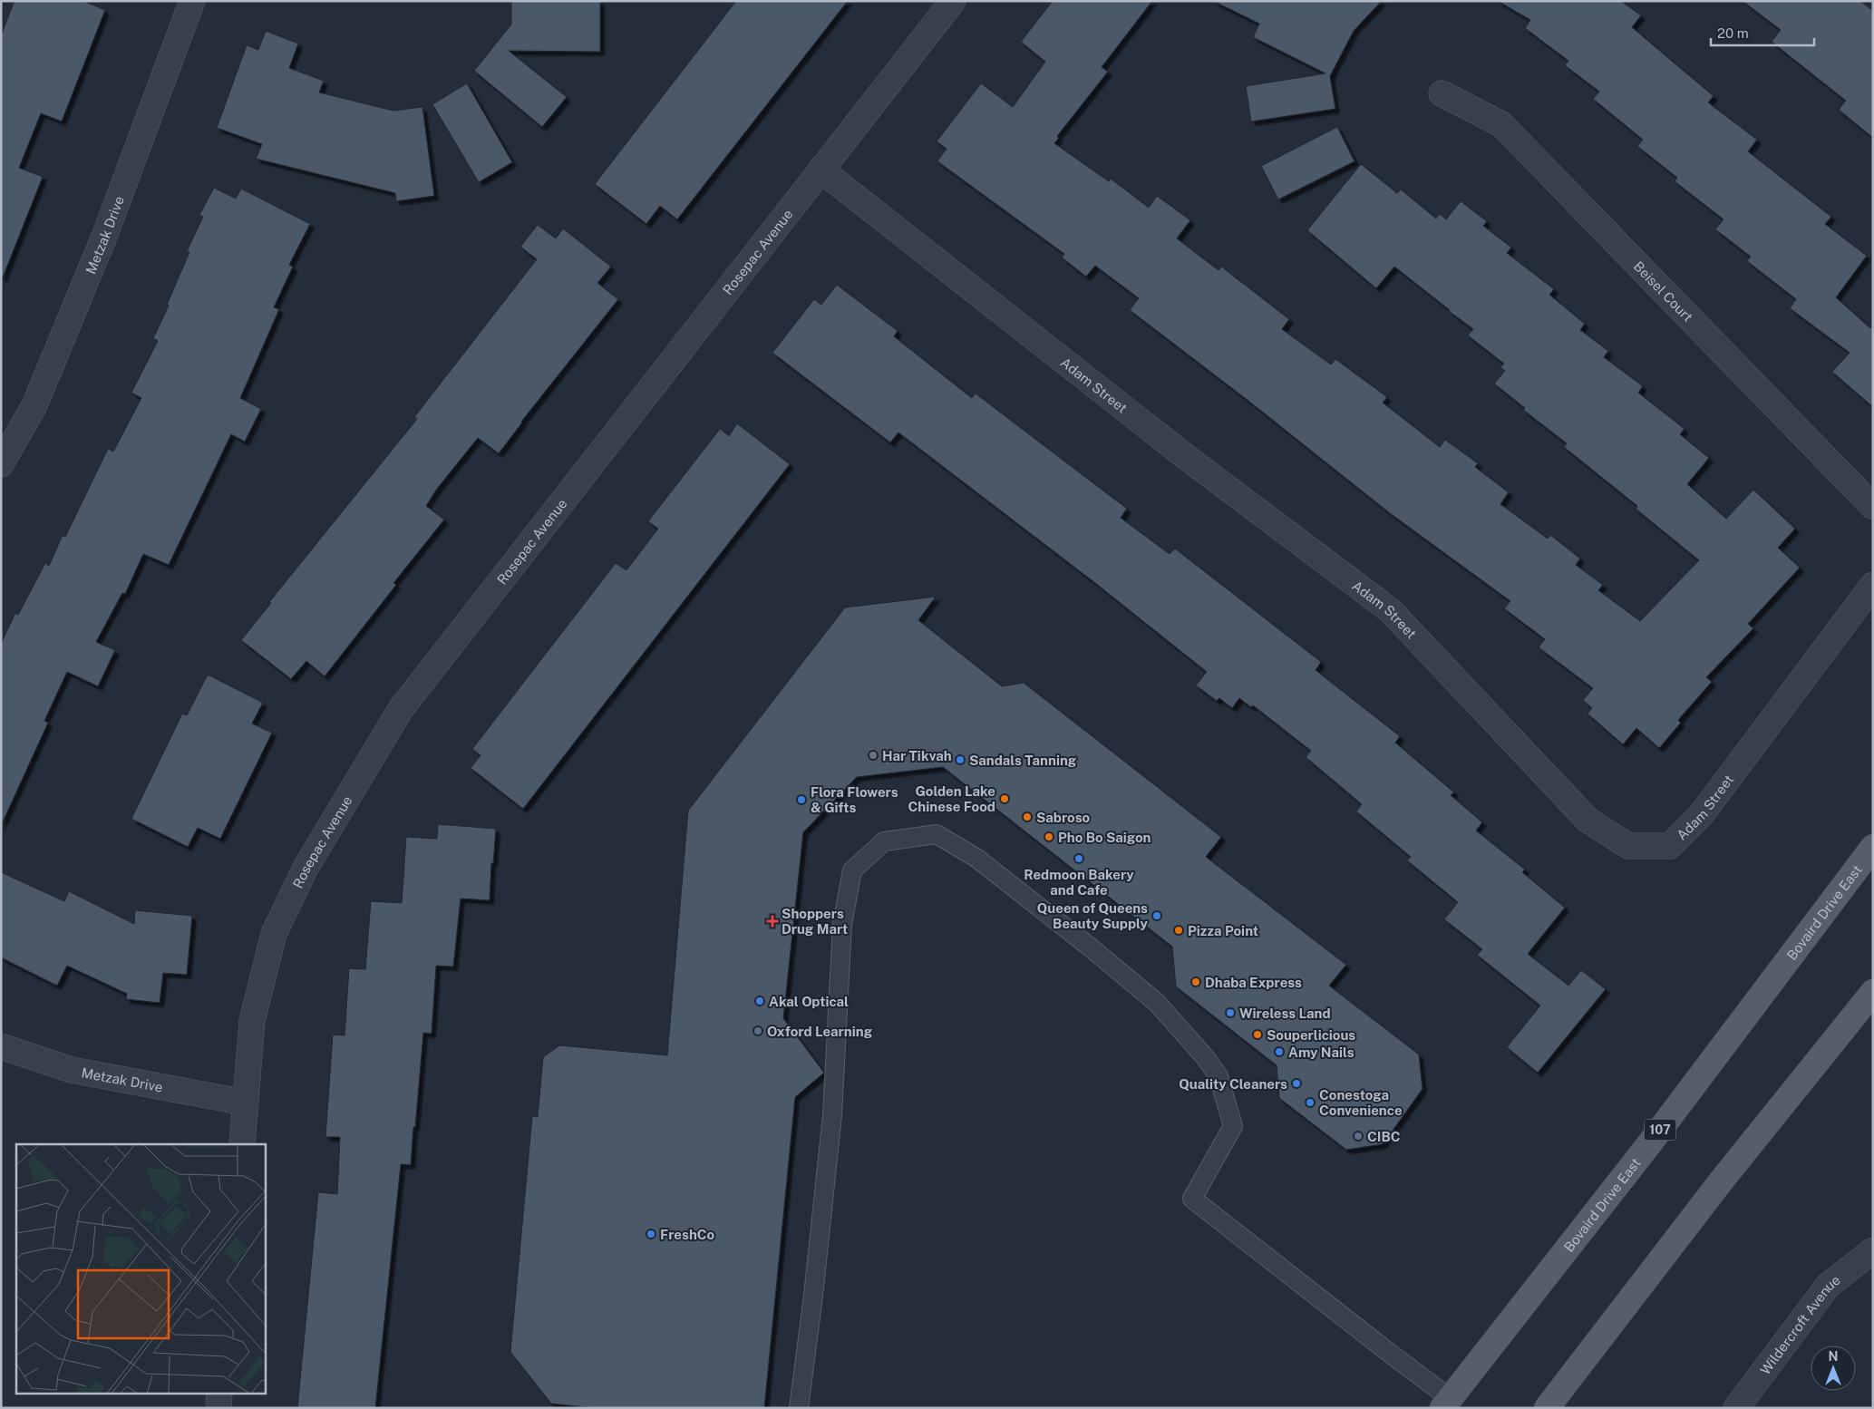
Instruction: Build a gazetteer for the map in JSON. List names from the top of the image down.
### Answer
{
  "streets": {
    "main road": ["Bovaird Drive East", "107"],
    "street": [
      "Metzak Drive",
      "Rosepac Avenue",
      "Beisel Court",
      "Adam Street",
      "Wildercroft Avenue"
    ]
  },
  "crossings": [
    ["Metzak Drive", "Rosepac Avenue"],
    ["Rosepac Avenue", "Adam Street"]
  ],
  "places": {
    "other": [
      "Har Tikvah",
      "Sandals Tanning",
      "Golden Lake Chinese Food",
      "Flora Flowers & Gifts",
      "Sabroso",
      "Pho Bo Saigon",
      "Redmoon Bakery and Cafe",
      "Queen of Queens Beauty Supply",
      "Pizza Point",
      "Dhaba Express",
      "Akal Optical",
      "Wireless Land",
      "Oxford Learning",
      "Souperlicious",
      "Amy Nails",
      "Quality Cleaners",
      "Conestoga Convenience",
      "CIBC",
      "FreshCo"
    ],
    "health": ["Shoppers Drug Mart"]
  },
  "scale_bar": "20 m",
  "north": "top"
}
